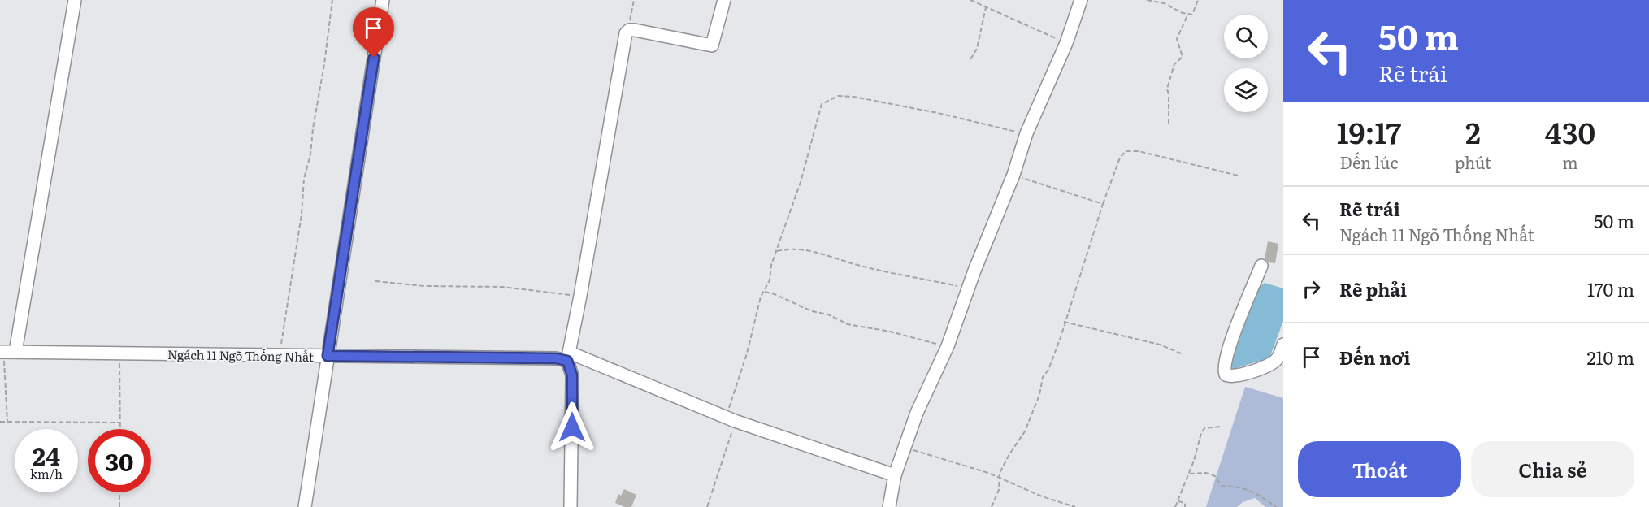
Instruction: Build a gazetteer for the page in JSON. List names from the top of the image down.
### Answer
{
  "streets": {
    "street": ["Ngách 11 Ngõ Thống Nhất"]
  },
  "page": {
    "turn": ["50 m", "Rẽ trái"],
    "eta": [
      "19:17",
      "Đến lúc",
      "2",
      "phút",
      "430",
      "m"
    ],
    "list": [
      {
        "name": "Rẽ trái",
        "note": "Ngách 11 Ngõ Thống Nhất",
        "value": "50 m"
      },
      {
        "name": "Rẽ phải",
        "value": "170 m"
      },
      {
        "name": "Đến nơi",
        "value": "210 m"
      }
    ],
    "speed": "24 km/h",
    "limit": "30",
    "buttons": ["Thoát", "Chia sẻ"]
  }
}
